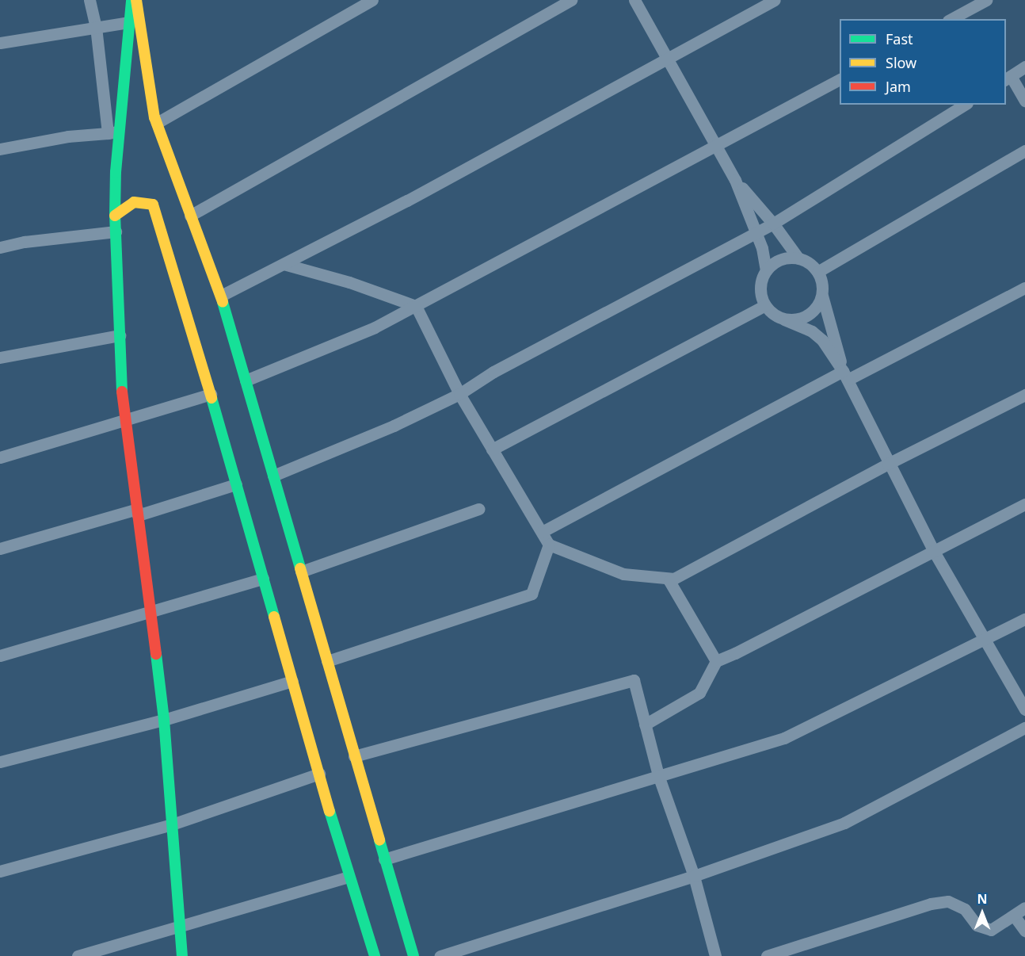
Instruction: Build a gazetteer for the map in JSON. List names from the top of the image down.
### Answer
{
  "legend": ["Fast", "Slow", "Jam"],
  "north": "top"
}
